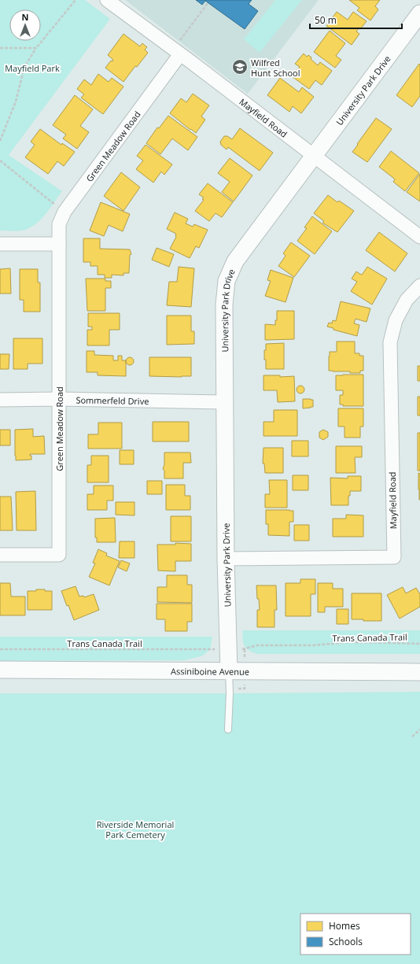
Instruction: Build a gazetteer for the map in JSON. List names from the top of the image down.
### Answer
{
  "streets": {
    "street": [
      "University Park Drive",
      "Mayfield Road",
      "Green Meadow Road",
      "Sommerfeld Drive",
      "Assiniboine Avenue"
    ],
    "path": ["Trans Canada Trail"]
  },
  "crossings": [
    ["University Park Drive", "Mayfield Road"],
    ["University Park Drive", "Sommerfeld Drive"],
    ["University Park Drive", "Assiniboine Avenue"],
    ["Mayfield Road", "Green Meadow Road"],
    ["Green Meadow Road", "Sommerfeld Drive"]
  ],
  "parks": ["Mayfield Park", "Riverside Memorial Park Cemetery"],
  "places": {
    "school or university": ["Wilfred Hunt School"]
  },
  "legend": ["Homes", "Schools"],
  "scale_bar": "50 m",
  "north": "top"
}
